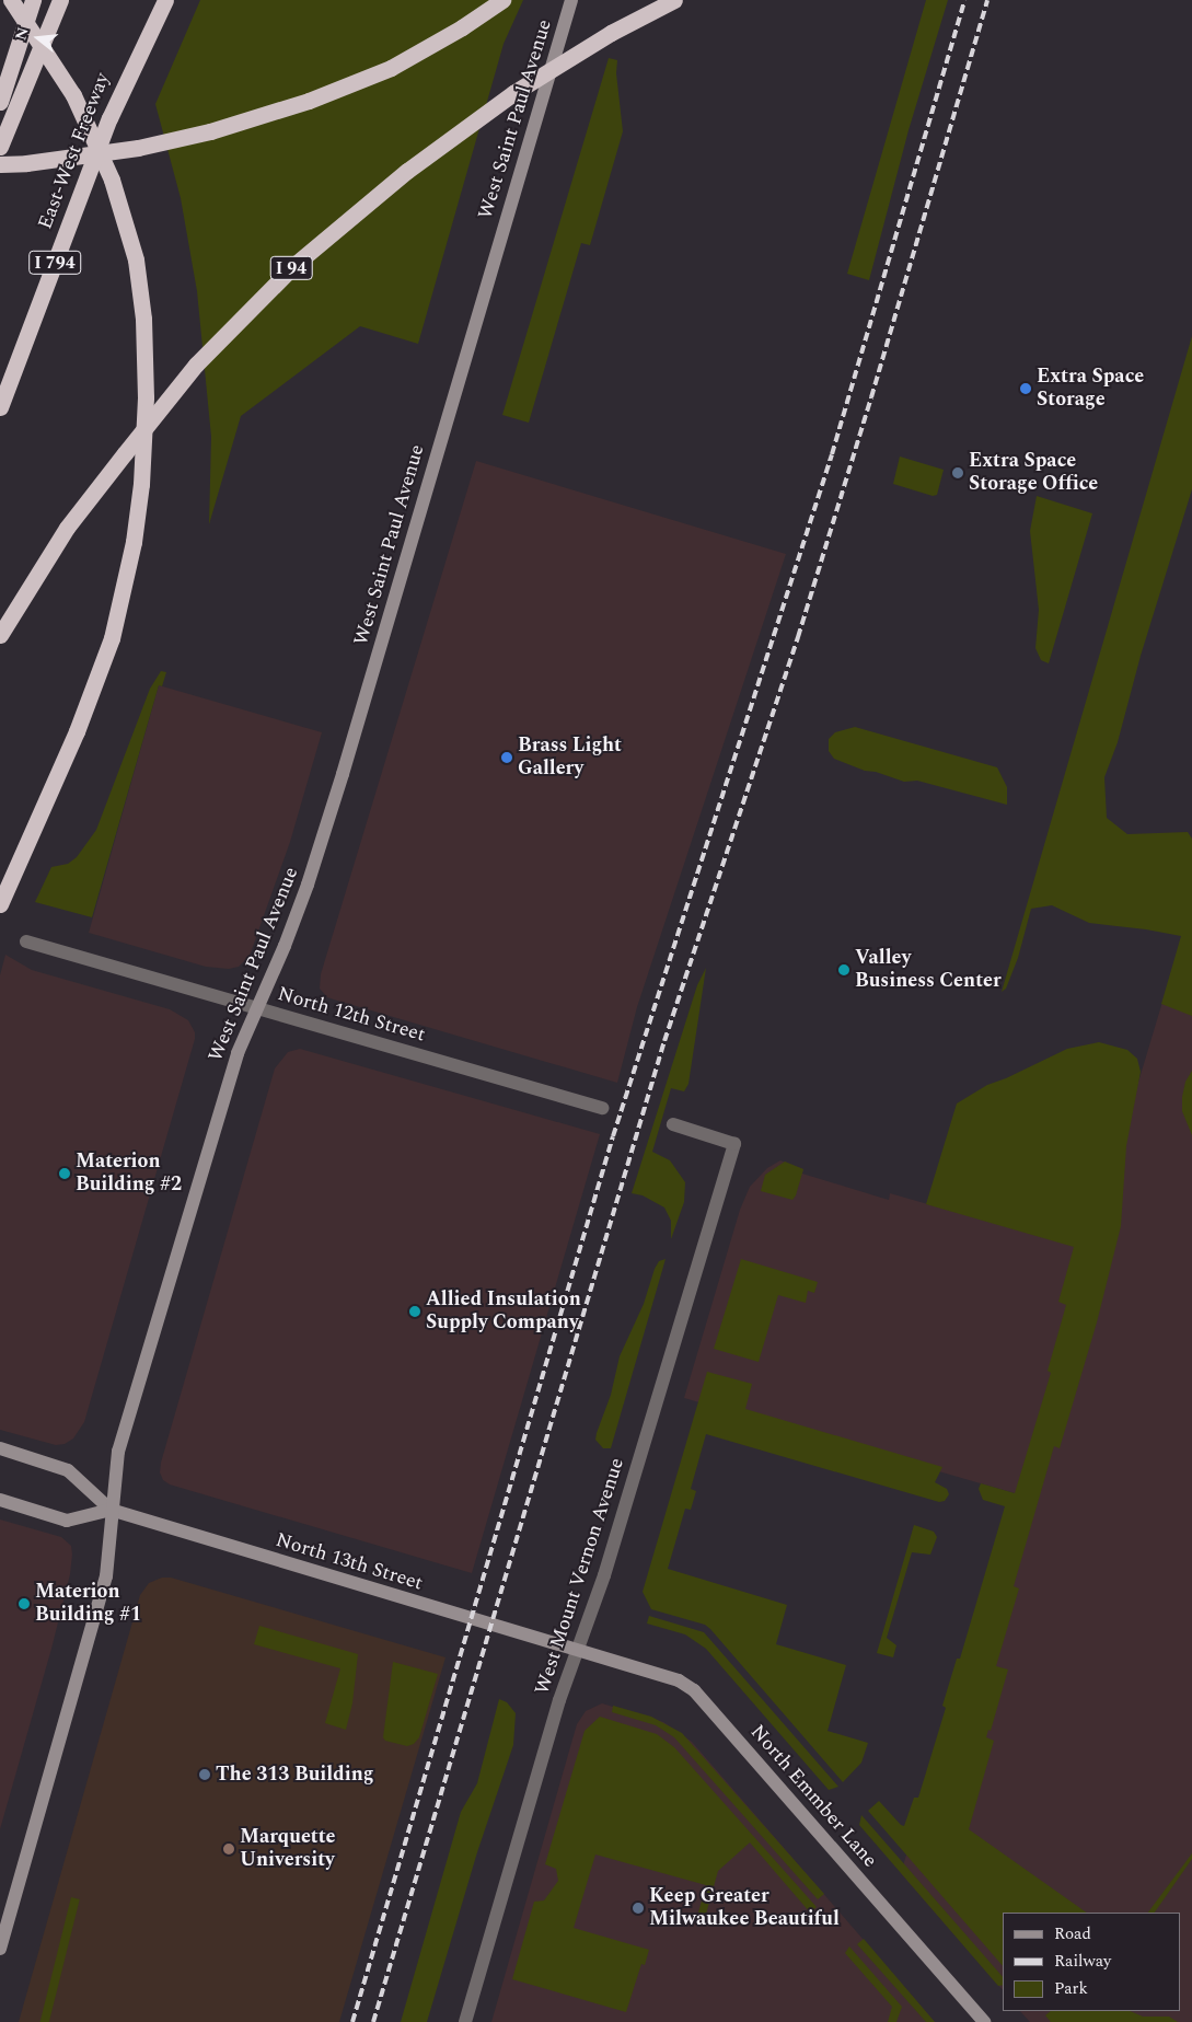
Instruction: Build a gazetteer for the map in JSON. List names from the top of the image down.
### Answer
{
  "streets": {
    "highway": ["East-West Freeway", "I 794", "I 94"],
    "street": [
      "West Saint Paul Avenue",
      "North 12th Street",
      "North 13th Street",
      "West Mount Vernon Avenue",
      "North Emmber Lane"
    ]
  },
  "crossings": [
    ["West Saint Paul Avenue", "North 12th Street"],
    ["West Saint Paul Avenue", "North 13th Street"],
    ["North 13th Street", "West Mount Vernon Avenue"],
    ["North 13th Street", "North Emmber Lane"],
    ["West Mount Vernon Avenue", "North Emmber Lane"]
  ],
  "places": [
    "Extra Space Storage",
    "Extra Space Storage Office",
    "Brass Light Gallery",
    "Valley Business Center",
    "Materion Building #2",
    "Allied Insulation Supply Company",
    "Materion Building #1",
    "The 313 Building",
    "Marquette University",
    "Keep Greater Milwaukee Beautiful"
  ],
  "legend": ["Road", "Railway", "Park"],
  "north": "left"
}
